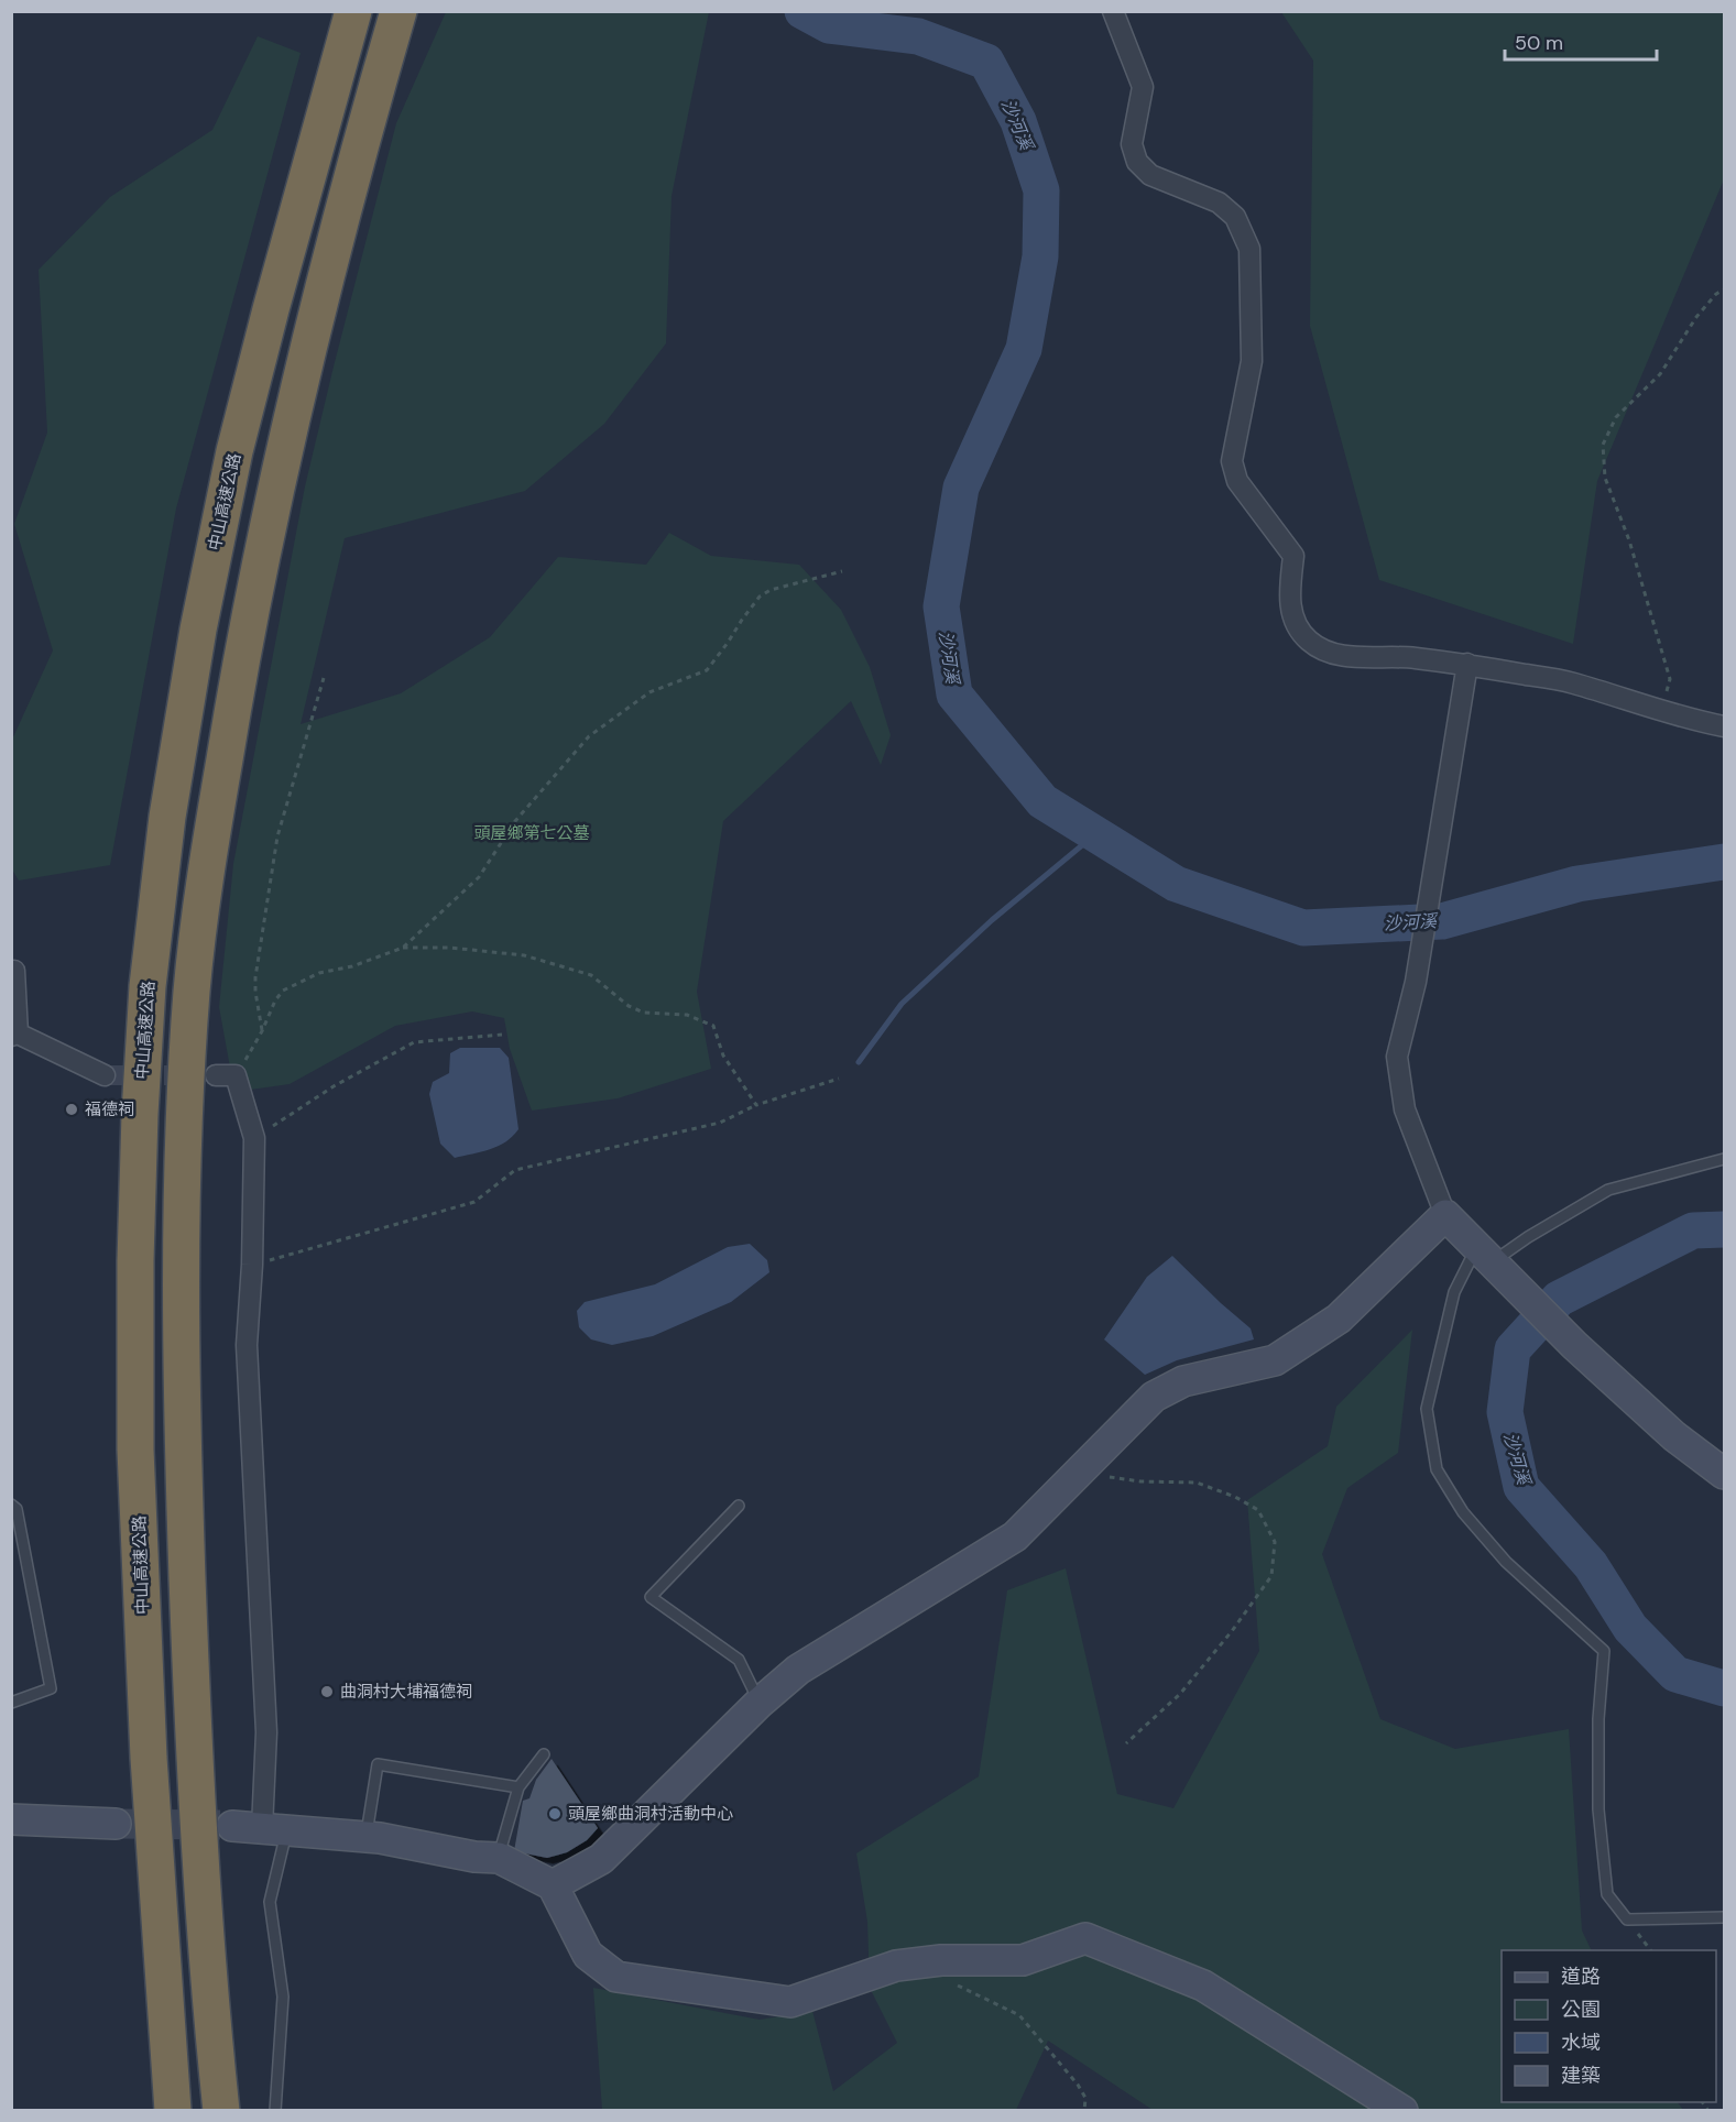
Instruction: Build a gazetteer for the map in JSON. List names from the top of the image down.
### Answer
{
  "streets": {
    "highway": ["中山高速公路"]
  },
  "water": ["沙河溪"],
  "parks": ["頭屋鄉第七公墓"],
  "places": ["福德祠", "曲洞村大埔福德祠", "頭屋鄉曲洞村活動中心"],
  "legend": [
    "道路",
    "公園",
    "水域",
    "建築"
  ],
  "scale_bar": "50 m"
}
